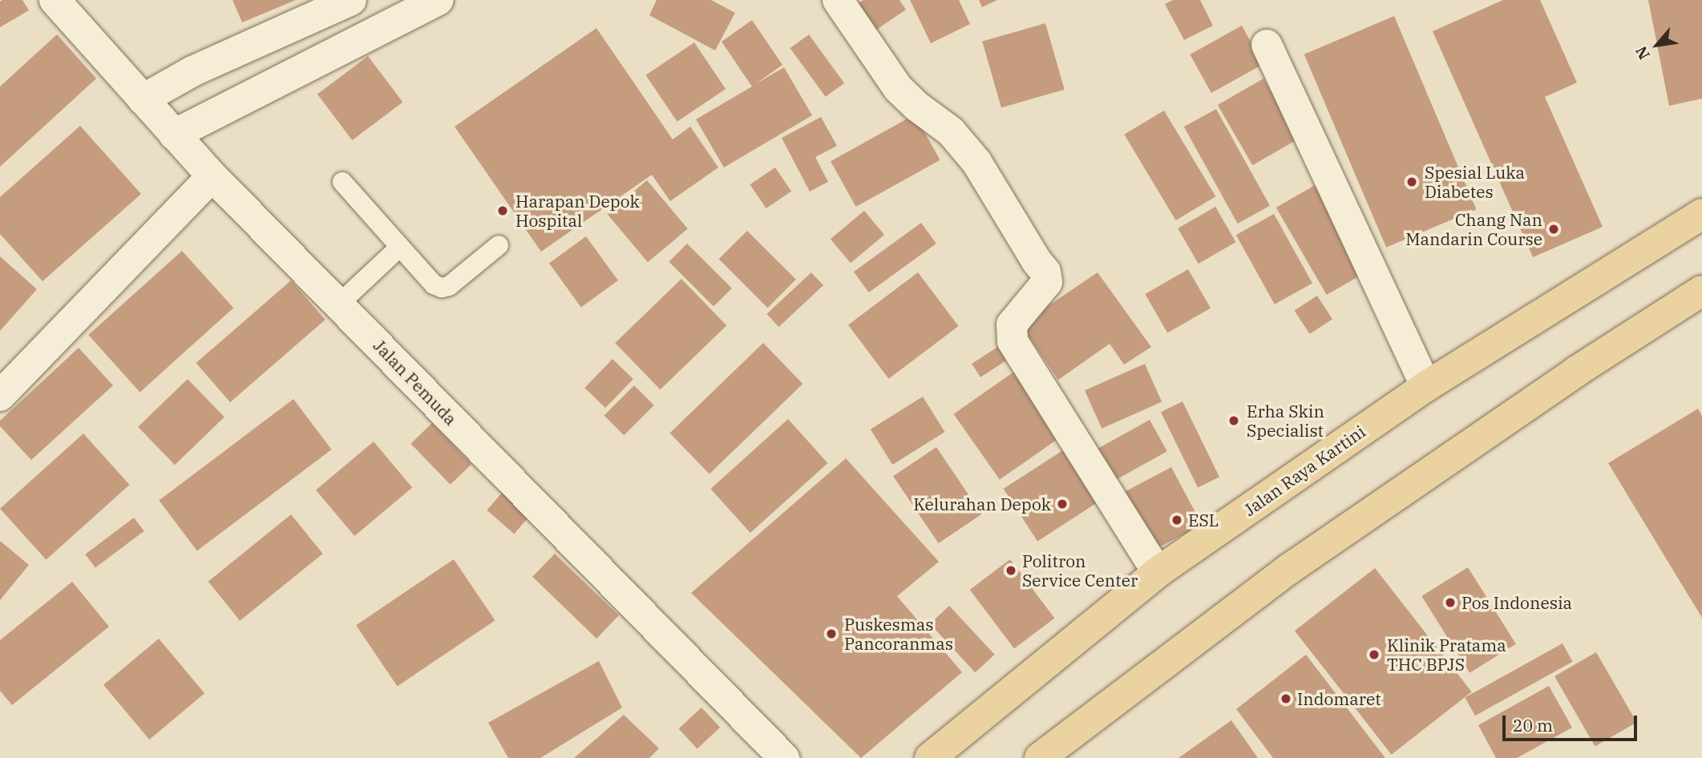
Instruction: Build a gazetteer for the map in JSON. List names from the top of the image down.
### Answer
{
  "streets": {
    "main road": ["Jalan Raya Kartini"],
    "street": ["Jalan Pemuda"]
  },
  "places": [
    "Spesial Luka Diabetes",
    "Harapan Depok Hospital",
    "Chang Nan Mandarin Course",
    "Erha Skin Specialist",
    "Kelurahan Depok",
    "ESL",
    "Politron Service Center",
    "Pos Indonesia",
    "Puskesmas Pancoranmas",
    "Klinik Pratama THC BPJS",
    "Indomaret"
  ],
  "scale_bar": "20 m",
  "north": "bottom left"
}
